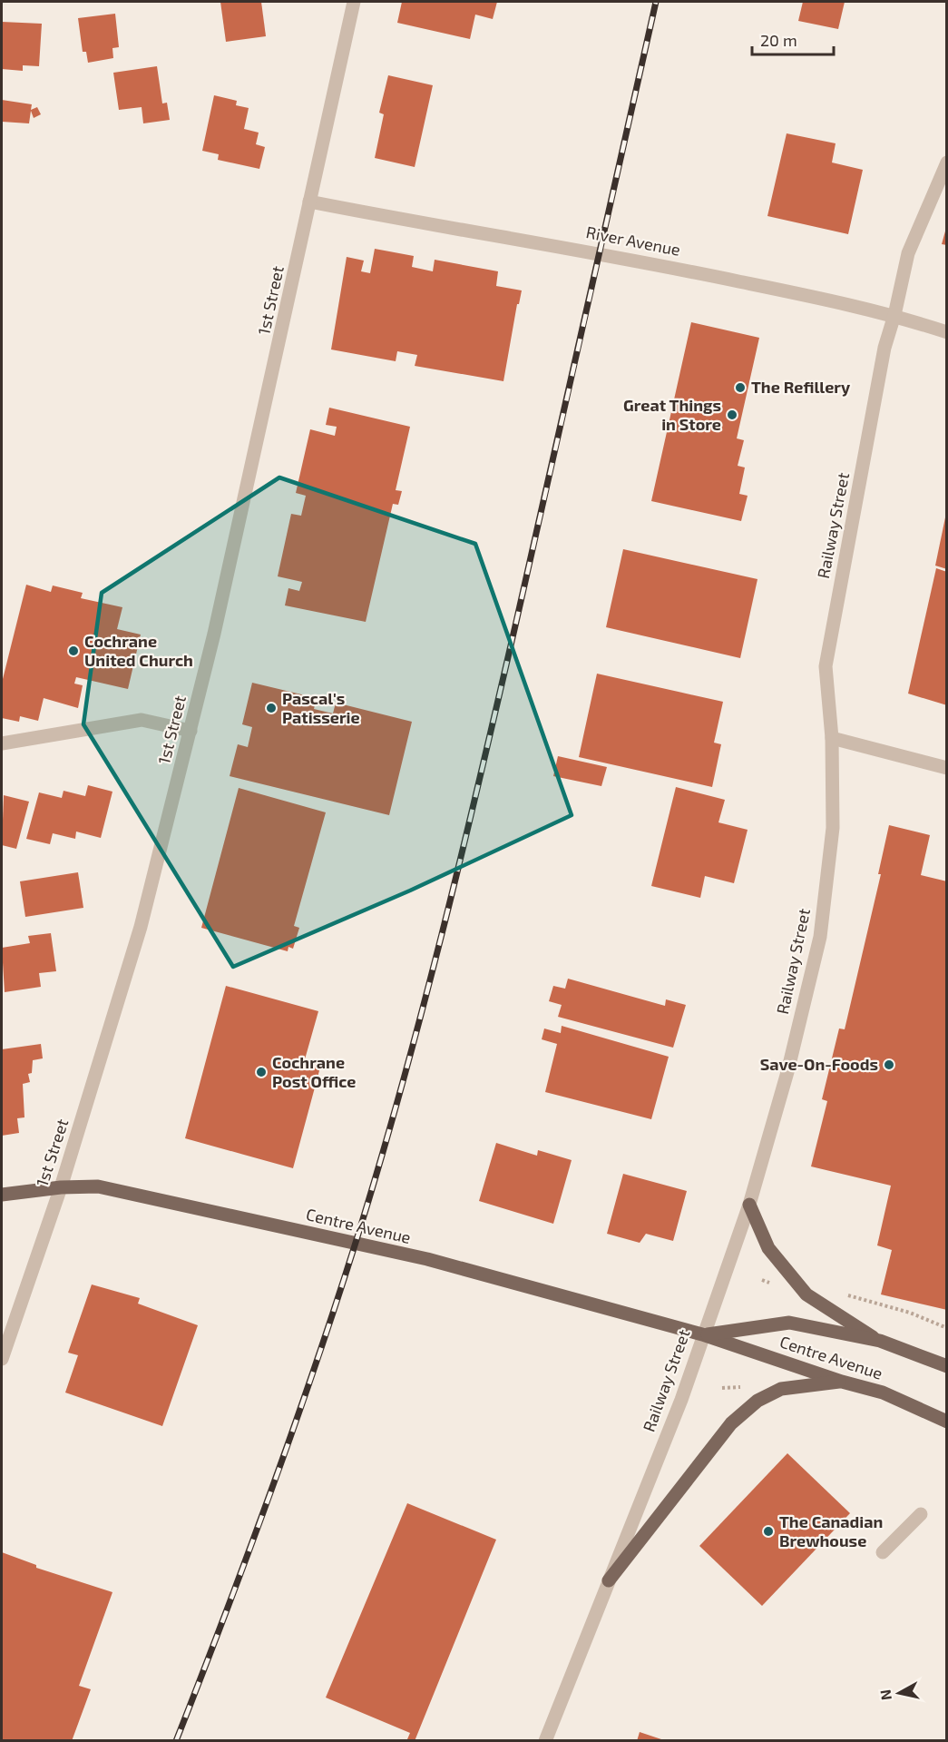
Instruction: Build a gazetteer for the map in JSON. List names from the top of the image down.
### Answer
{
  "streets": {
    "main road": ["Centre Avenue"],
    "street": ["River Avenue", "1st Street", "Railway Street"]
  },
  "crossings": [
    ["River Avenue", "1st Street"],
    ["River Avenue", "Railway Street"],
    ["1st Street", "Centre Avenue"],
    ["Railway Street", "Centre Avenue"]
  ],
  "places": [
    "The Refillery",
    "Great Things in Store",
    "Cochrane United Church",
    "Pascal's Patisserie",
    "Save-On-Foods",
    "Cochrane Post Office",
    "The Canadian Brewhouse"
  ],
  "scale_bar": "20 m",
  "north": "left"
}
